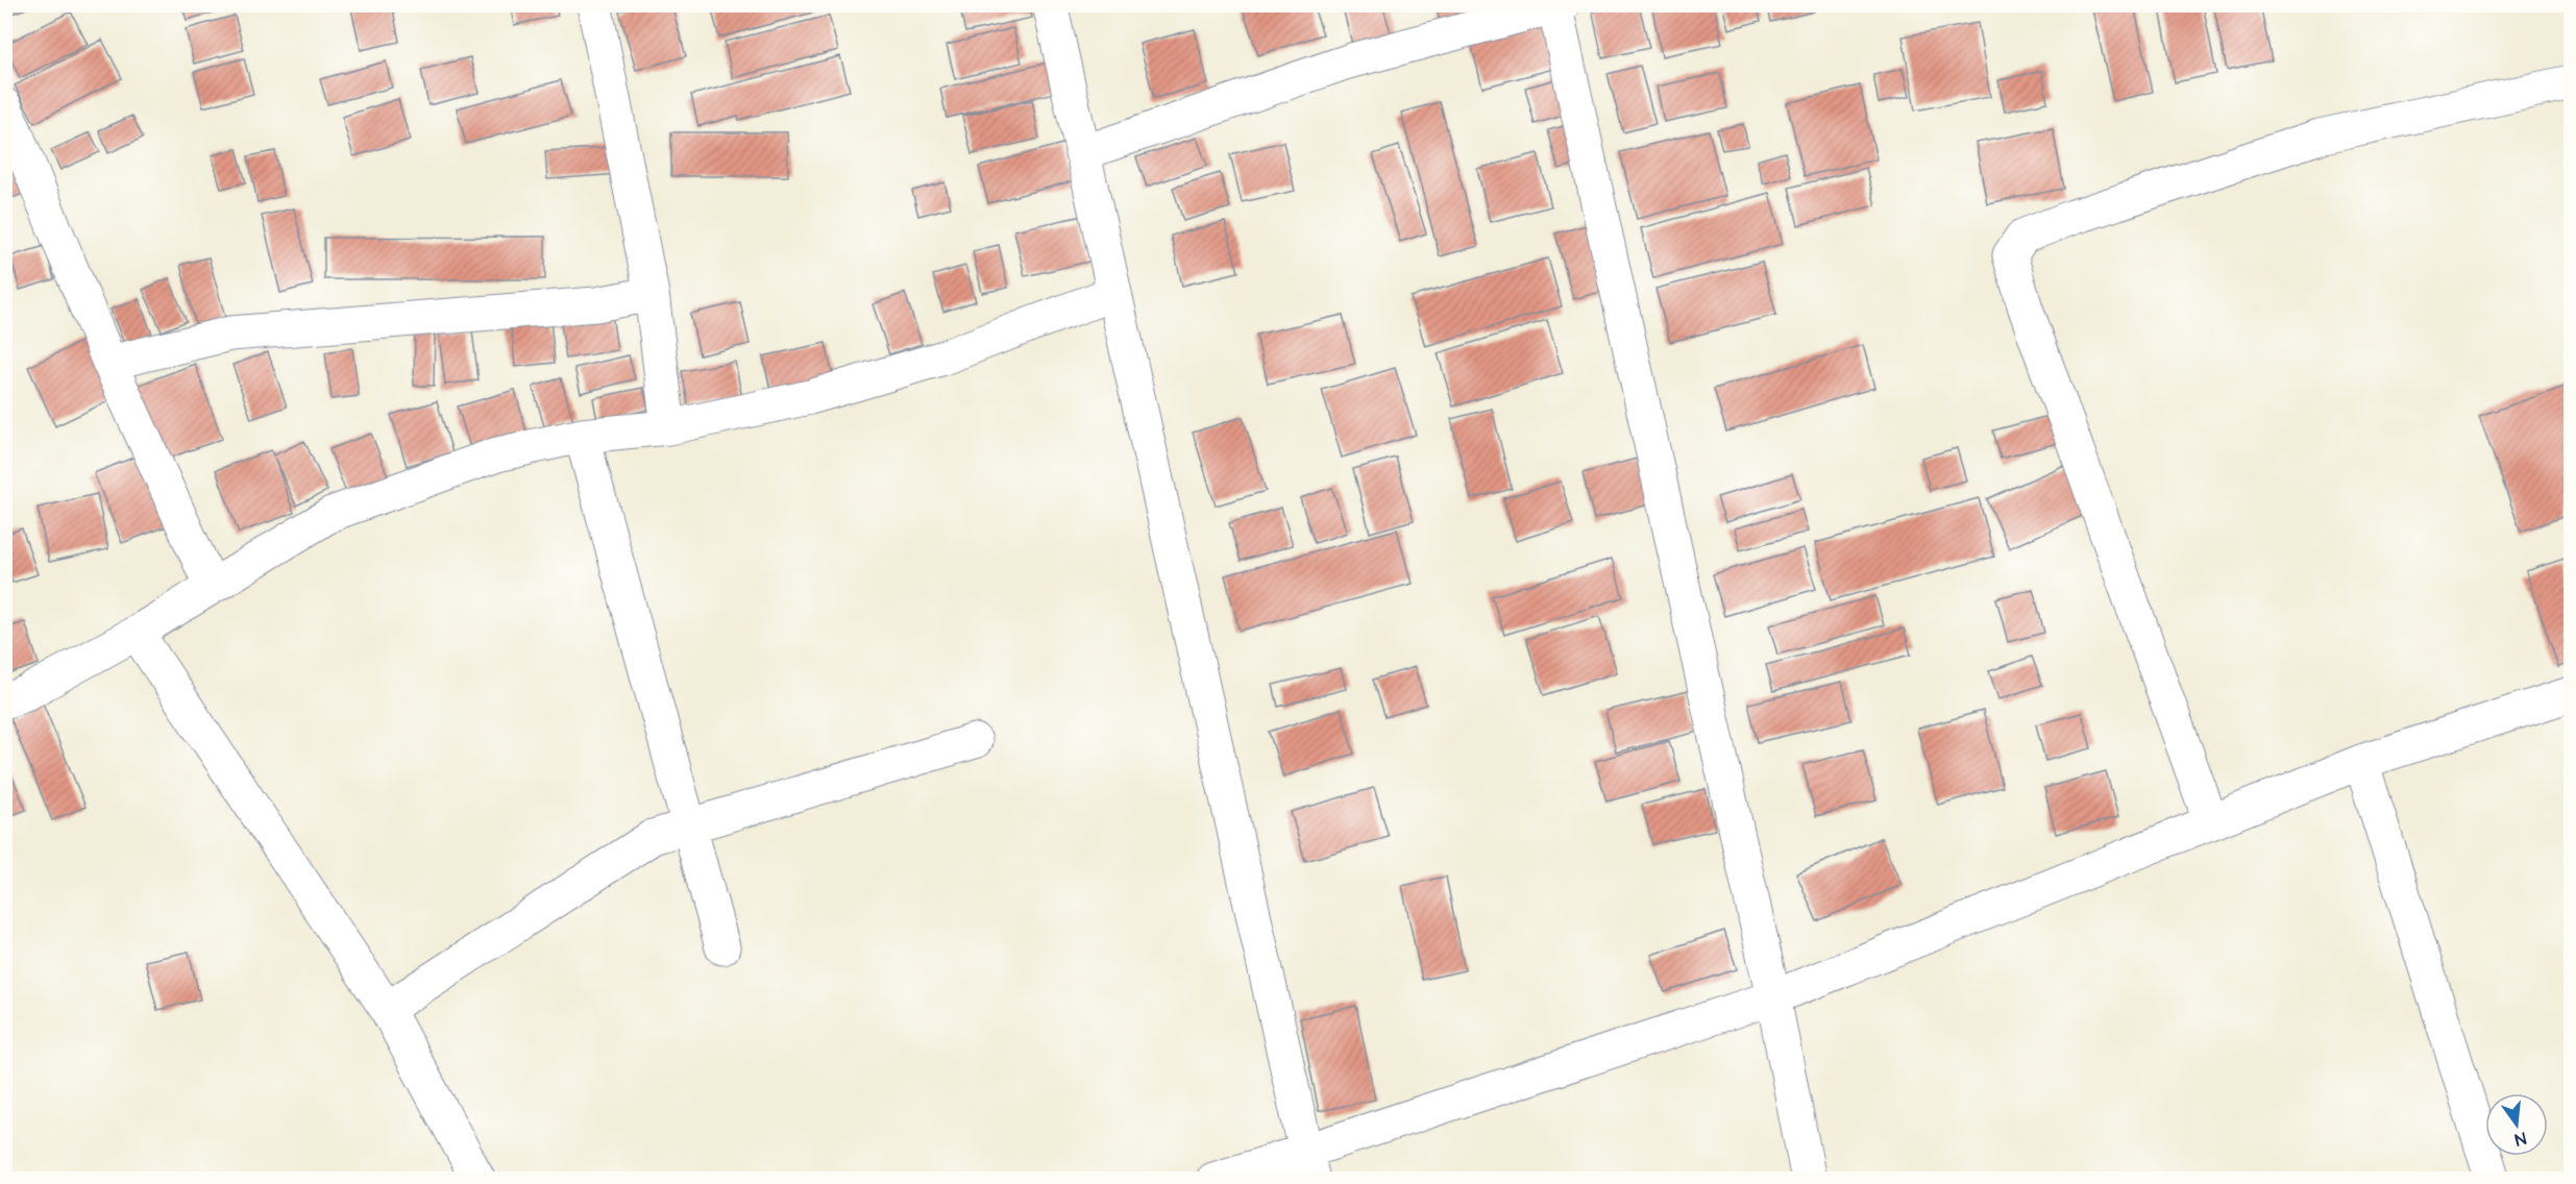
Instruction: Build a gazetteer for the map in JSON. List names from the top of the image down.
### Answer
{
  "north": "bottom"
}
